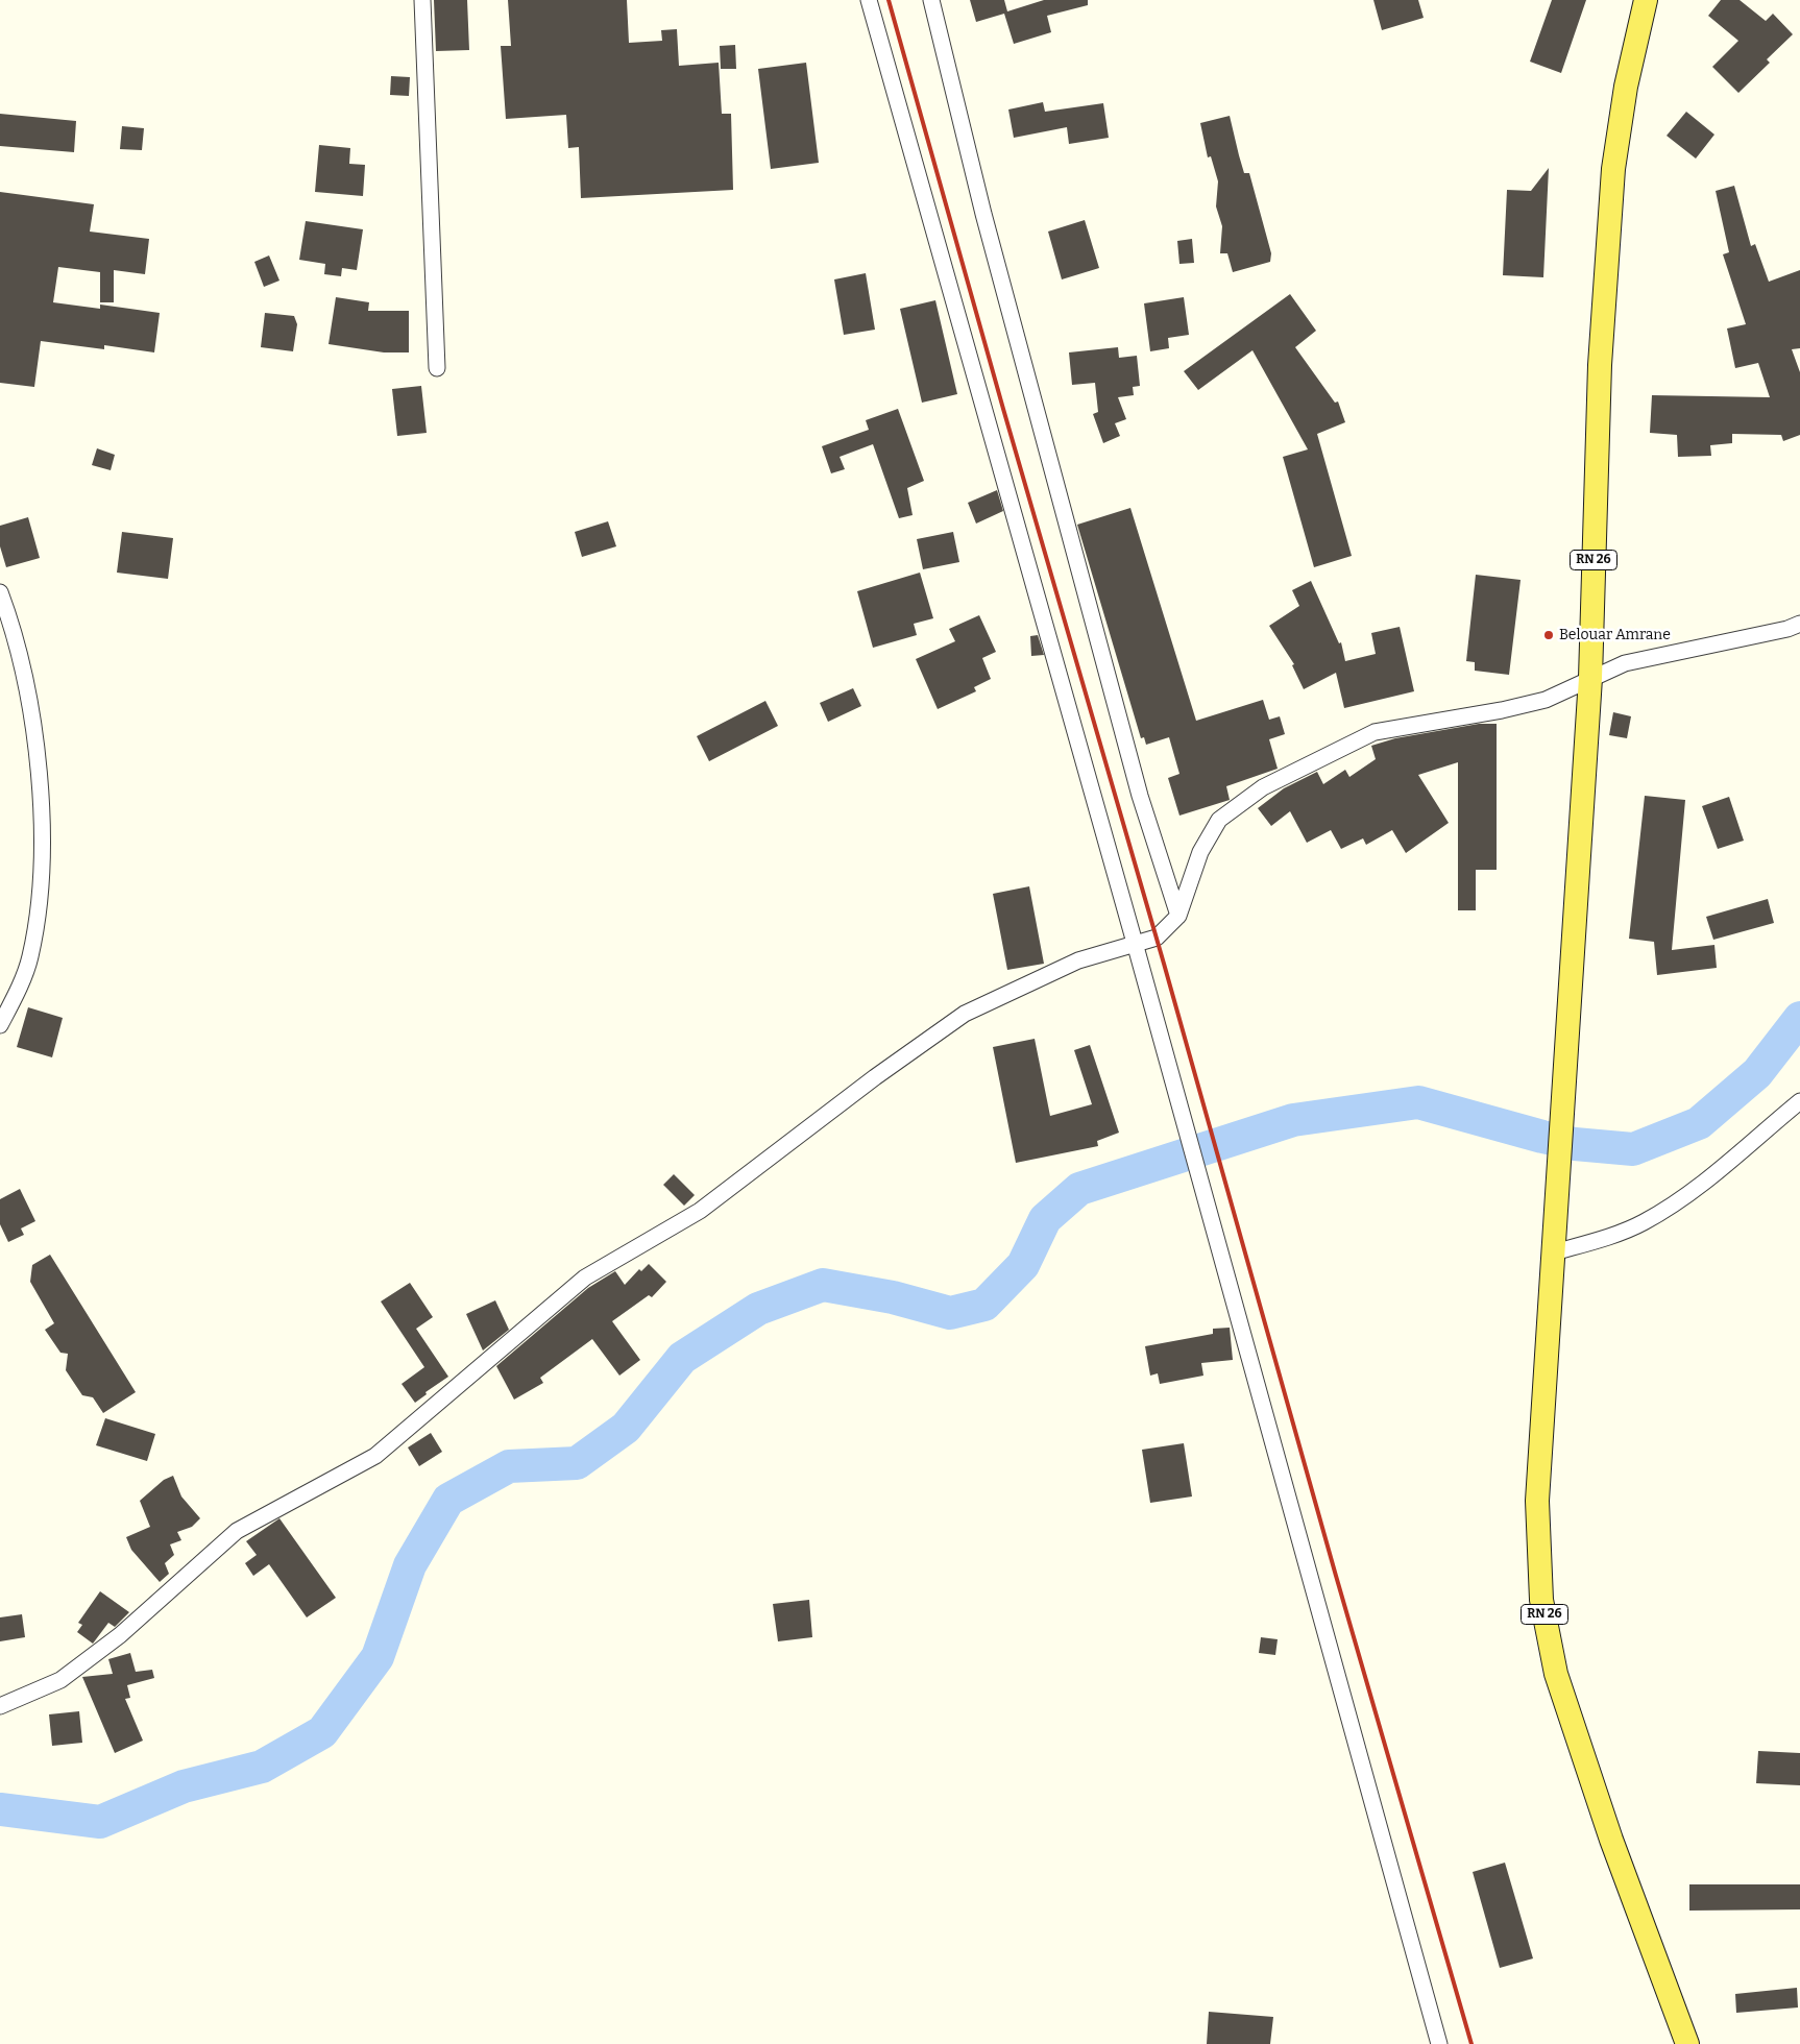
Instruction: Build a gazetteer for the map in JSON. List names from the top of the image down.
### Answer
{
  "streets": {
    "main road": ["RN 26"]
  },
  "places": ["Belouar Amrane"]
}
